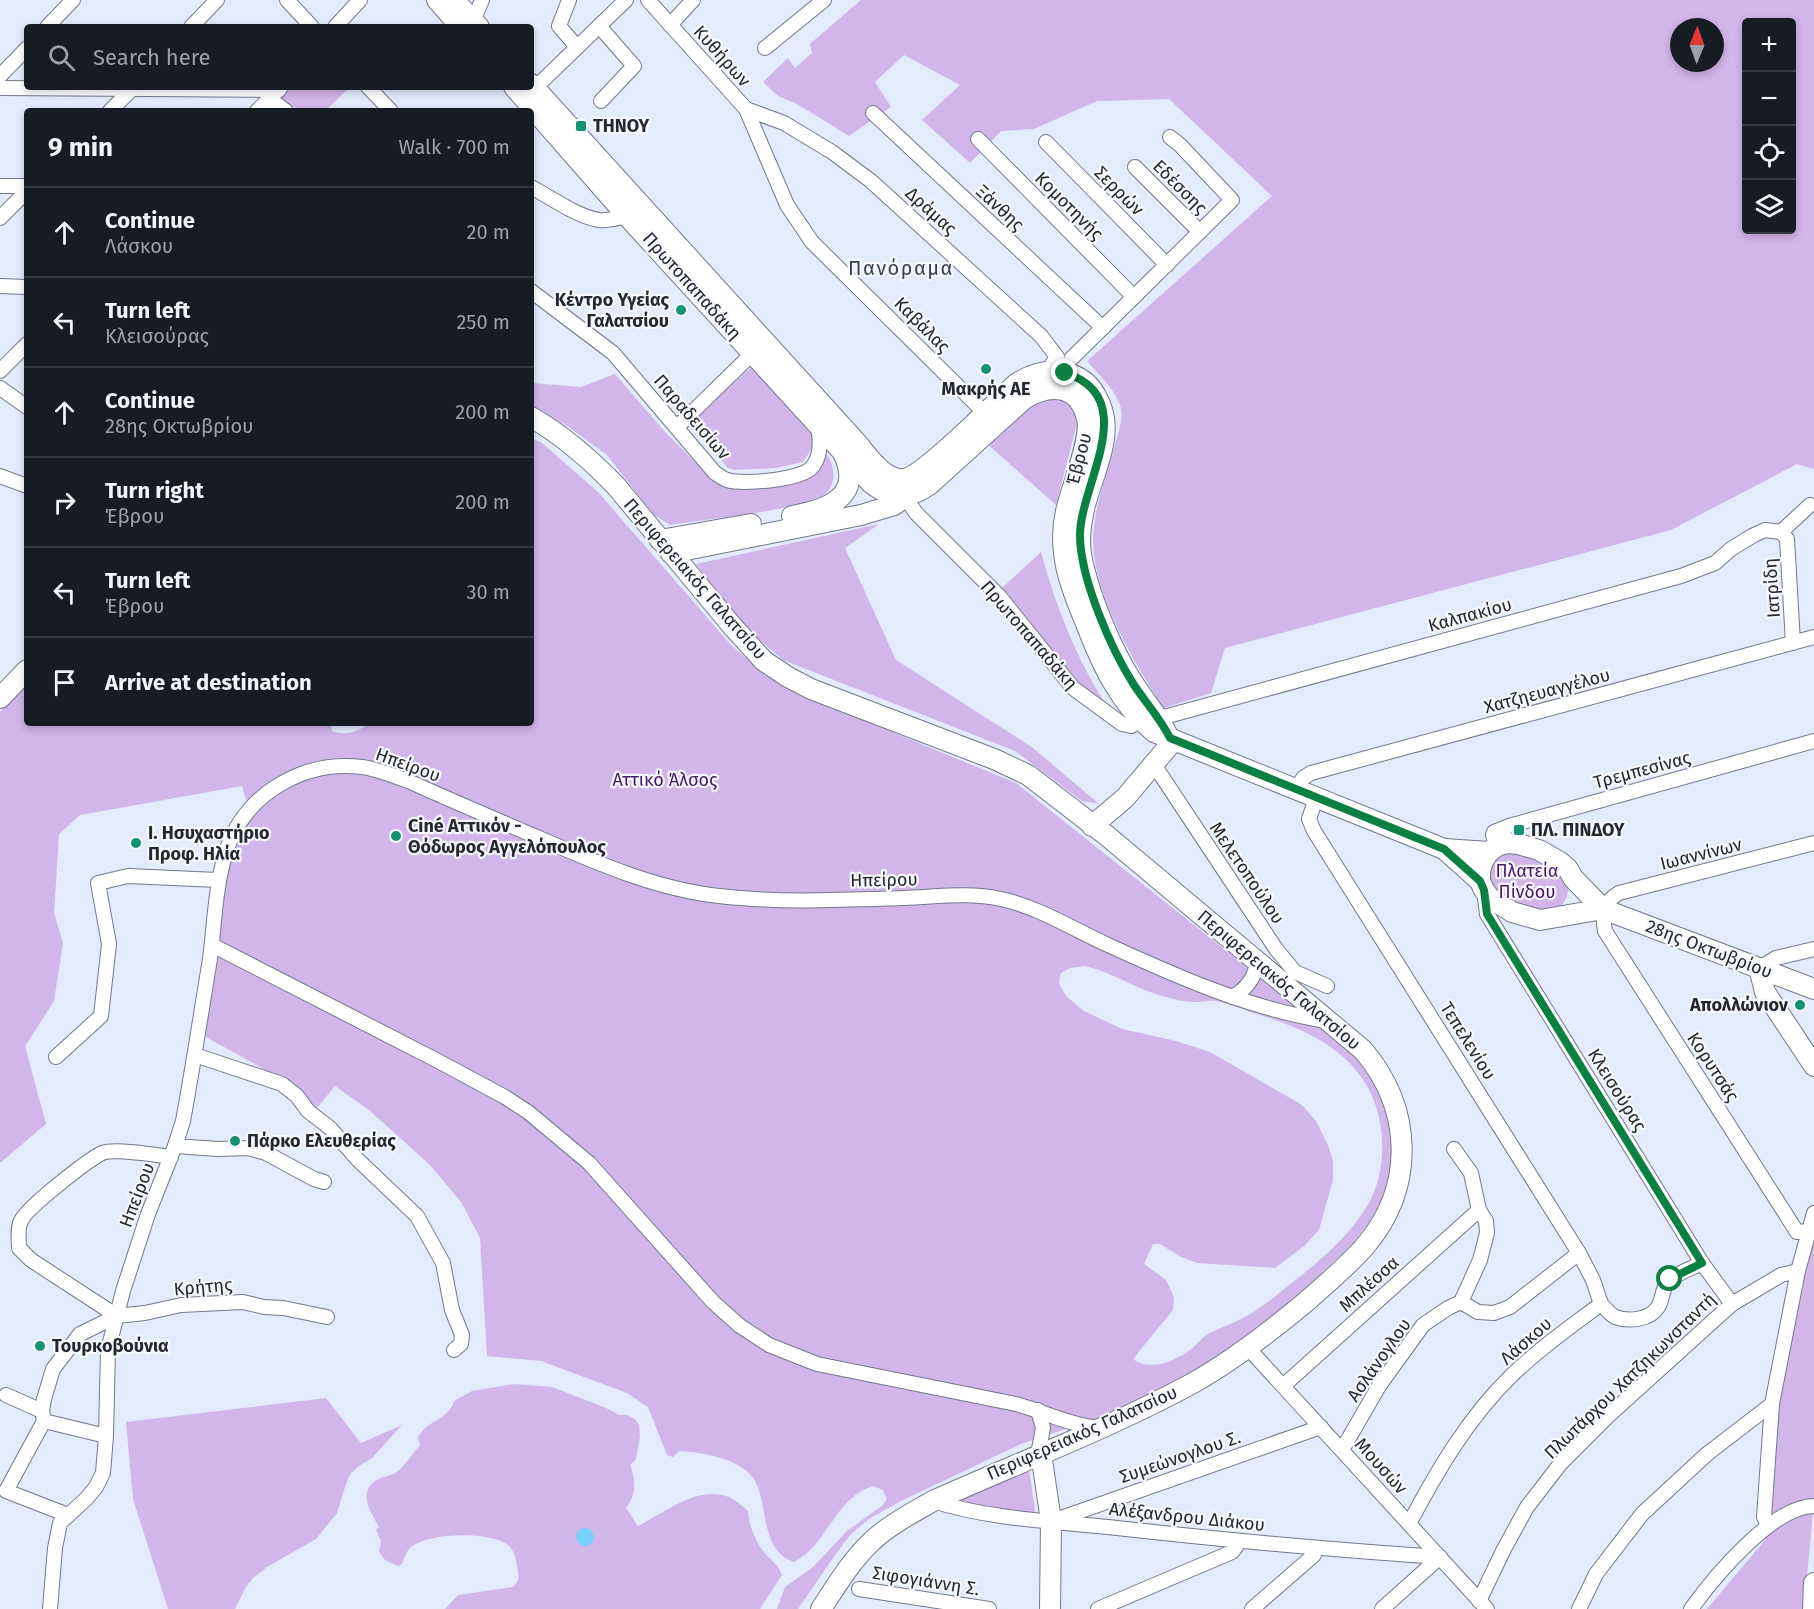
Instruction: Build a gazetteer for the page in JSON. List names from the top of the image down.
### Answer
{
  "streets": {
    "main road": [
      "Πρωτοπαπαδάκη",
      "Έβρου",
      "Περιφερειακός Γαλατσίου",
      "28ης Οκτωβρίου"
    ],
    "street": [
      "Κυθήρων",
      "Εδέσσης",
      "Σερρών",
      "Κομοτηνής",
      "Ξάνθης",
      "Δράμας",
      "Καβάλας",
      "Παραδεισίων",
      "Ιατρίδη",
      "Καλπακίου",
      "Χατζηευαγγέλου",
      "Ηπείρου",
      "Τρεμπεσίνας",
      "Ιωαννίνων",
      "Μελετοπούλου",
      "Τεπελενίου",
      "Κορυτσάς",
      "Κλεισούρας",
      "Μπλέσσα",
      "Κρήτης",
      "Λάσκου",
      "Ασλάνογλου",
      "Πλωτάρχου Χατζηκωνσταντή",
      "Συμεώνογλου Σ.",
      "Μουσών",
      "Αλέξανδρου Διάκου",
      "Σιφογιάννη Σ."
    ]
  },
  "crossings": [
    ["Κυθήρων", "Δράμας"],
    ["Κυθήρων", "Καβάλας"],
    ["Δράμας", "Καβάλας"],
    ["Πρωτοπαπαδάκη", "Παραδεισίων"],
    ["Πρωτοπαπαδάκη", "Έβρου"],
    ["Έβρου", "Περιφερειακός Γαλατσίου"],
    ["Έβρου", "Καλπακίου"],
    ["Έβρου", "Μελετοπούλου"],
    ["Έβρου", "28ης Οκτωβρίου"],
    ["Περιφερειακός Γαλατσίου", "Ηπείρου"],
    ["Περιφερειακός Γαλατσίου", "Μουσών"],
    ["Περιφερειακός Γαλατσίου", "Αλέξανδρου Διάκου"],
    ["Ιατρίδη", "Καλπακίου"],
    ["Ιατρίδη", "Χατζηευαγγέλου"],
    ["Καλπακίου", "Μελετοπούλου"],
    ["Καλπακίου", "28ης Οκτωβρίου"],
    ["Χατζηευαγγέλου", "28ης Οκτωβρίου"],
    ["Ηπείρου", "Κρήτης"],
    ["Τρεμπεσίνας", "28ης Οκτωβρίου"],
    ["Τρεμπεσίνας", "Κλεισούρας"],
    ["Ιωαννίνων", "28ης Οκτωβρίου"],
    ["Ιωαννίνων", "Κορυτσάς"],
    ["Μελετοπούλου", "28ης Οκτωβρίου"],
    ["28ης Οκτωβρίου", "Τεπελενίου"],
    ["28ης Οκτωβρίου", "Κορυτσάς"],
    ["28ης Οκτωβρίου", "Κλεισούρας"],
    ["Τεπελενίου", "Λάσκου"],
    ["Κλεισούρας", "Πλωτάρχου Χατζηκωνσταντή"],
    ["Μπλέσσα", "Μουσών"],
    ["Λάσκου", "Μουσών"],
    ["Ασλάνογλου", "Μουσών"],
    ["Πλωτάρχου Χατζηκωνσταντή", "Μουσών"],
    ["Συμεώνογλου Σ.", "Μουσών"],
    ["Συμεώνογλου Σ.", "Αλέξανδρου Διάκου"],
    ["Μουσών", "Αλέξανδρου Διάκου"]
  ],
  "districts": ["Πανόραμα"],
  "parks": ["Αττικό Άλσος", "Πλατεία Πίνδου"],
  "places": {
    "transit": ["ΤΗΝΟΥ", "ΠΛ. ΠΙΝΔΟΥ"],
    "other": [
      "Κέντρο Υγείας Γαλατσίου",
      "Μακρής ΑΕ",
      "Ciné Αττικόν - Θόδωρος Αγγελόπουλος",
      "Ι. Ησυχαστήριο Προφ. Ηλία",
      "Απολλώνιον",
      "Πάρκο Ελευθερίας",
      "Τουρκοβούνια"
    ]
  },
  "north": "top",
  "page": {
    "map_buttons": ["+", "−"],
    "search": "Search here",
    "heading": ["9 min", "Walk · 700 m"],
    "list": [
      ["Continue", "Λάσκου", "20 m"],
      ["Turn left", "Κλεισούρας", "250 m"],
      ["Continue", "28ης Οκτωβρίου", "200 m"],
      ["Turn right", "Έβρου", "200 m"],
      ["Turn left", "Έβρου", "30 m"],
      "Arrive at destination"
    ]
  }
}
